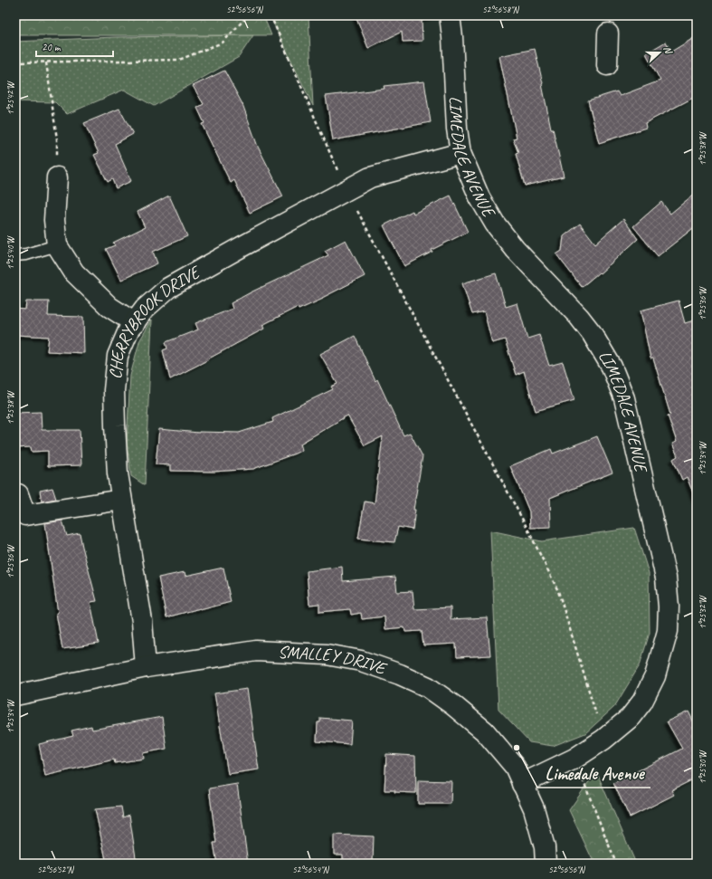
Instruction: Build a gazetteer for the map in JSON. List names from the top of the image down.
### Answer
{
  "streets": {
    "street": ["LIMEDALE AVENUE", "CHERRYBROOK DRIVE", "SMALLEY DRIVE"]
  },
  "crossings": [
    ["LIMEDALE AVENUE", "CHERRYBROOK DRIVE"],
    ["LIMEDALE AVENUE", "SMALLEY DRIVE"],
    ["CHERRYBROOK DRIVE", "SMALLEY DRIVE"]
  ],
  "places": ["Limedale Avenue"],
  "scale_bar": "20 m",
  "north": "right",
  "coordinates": [
    "52°56'56\"N",
    "52°56'58\"N",
    "1°25'42\"W",
    "1°25'38\"W",
    "1°25'40\"W",
    "1°25'36\"W",
    "1°25'34\"W",
    "1°25'32\"W",
    "1°25'30\"W",
    "52°56'52\"N",
    "52°56'54\"N"
  ]
}
